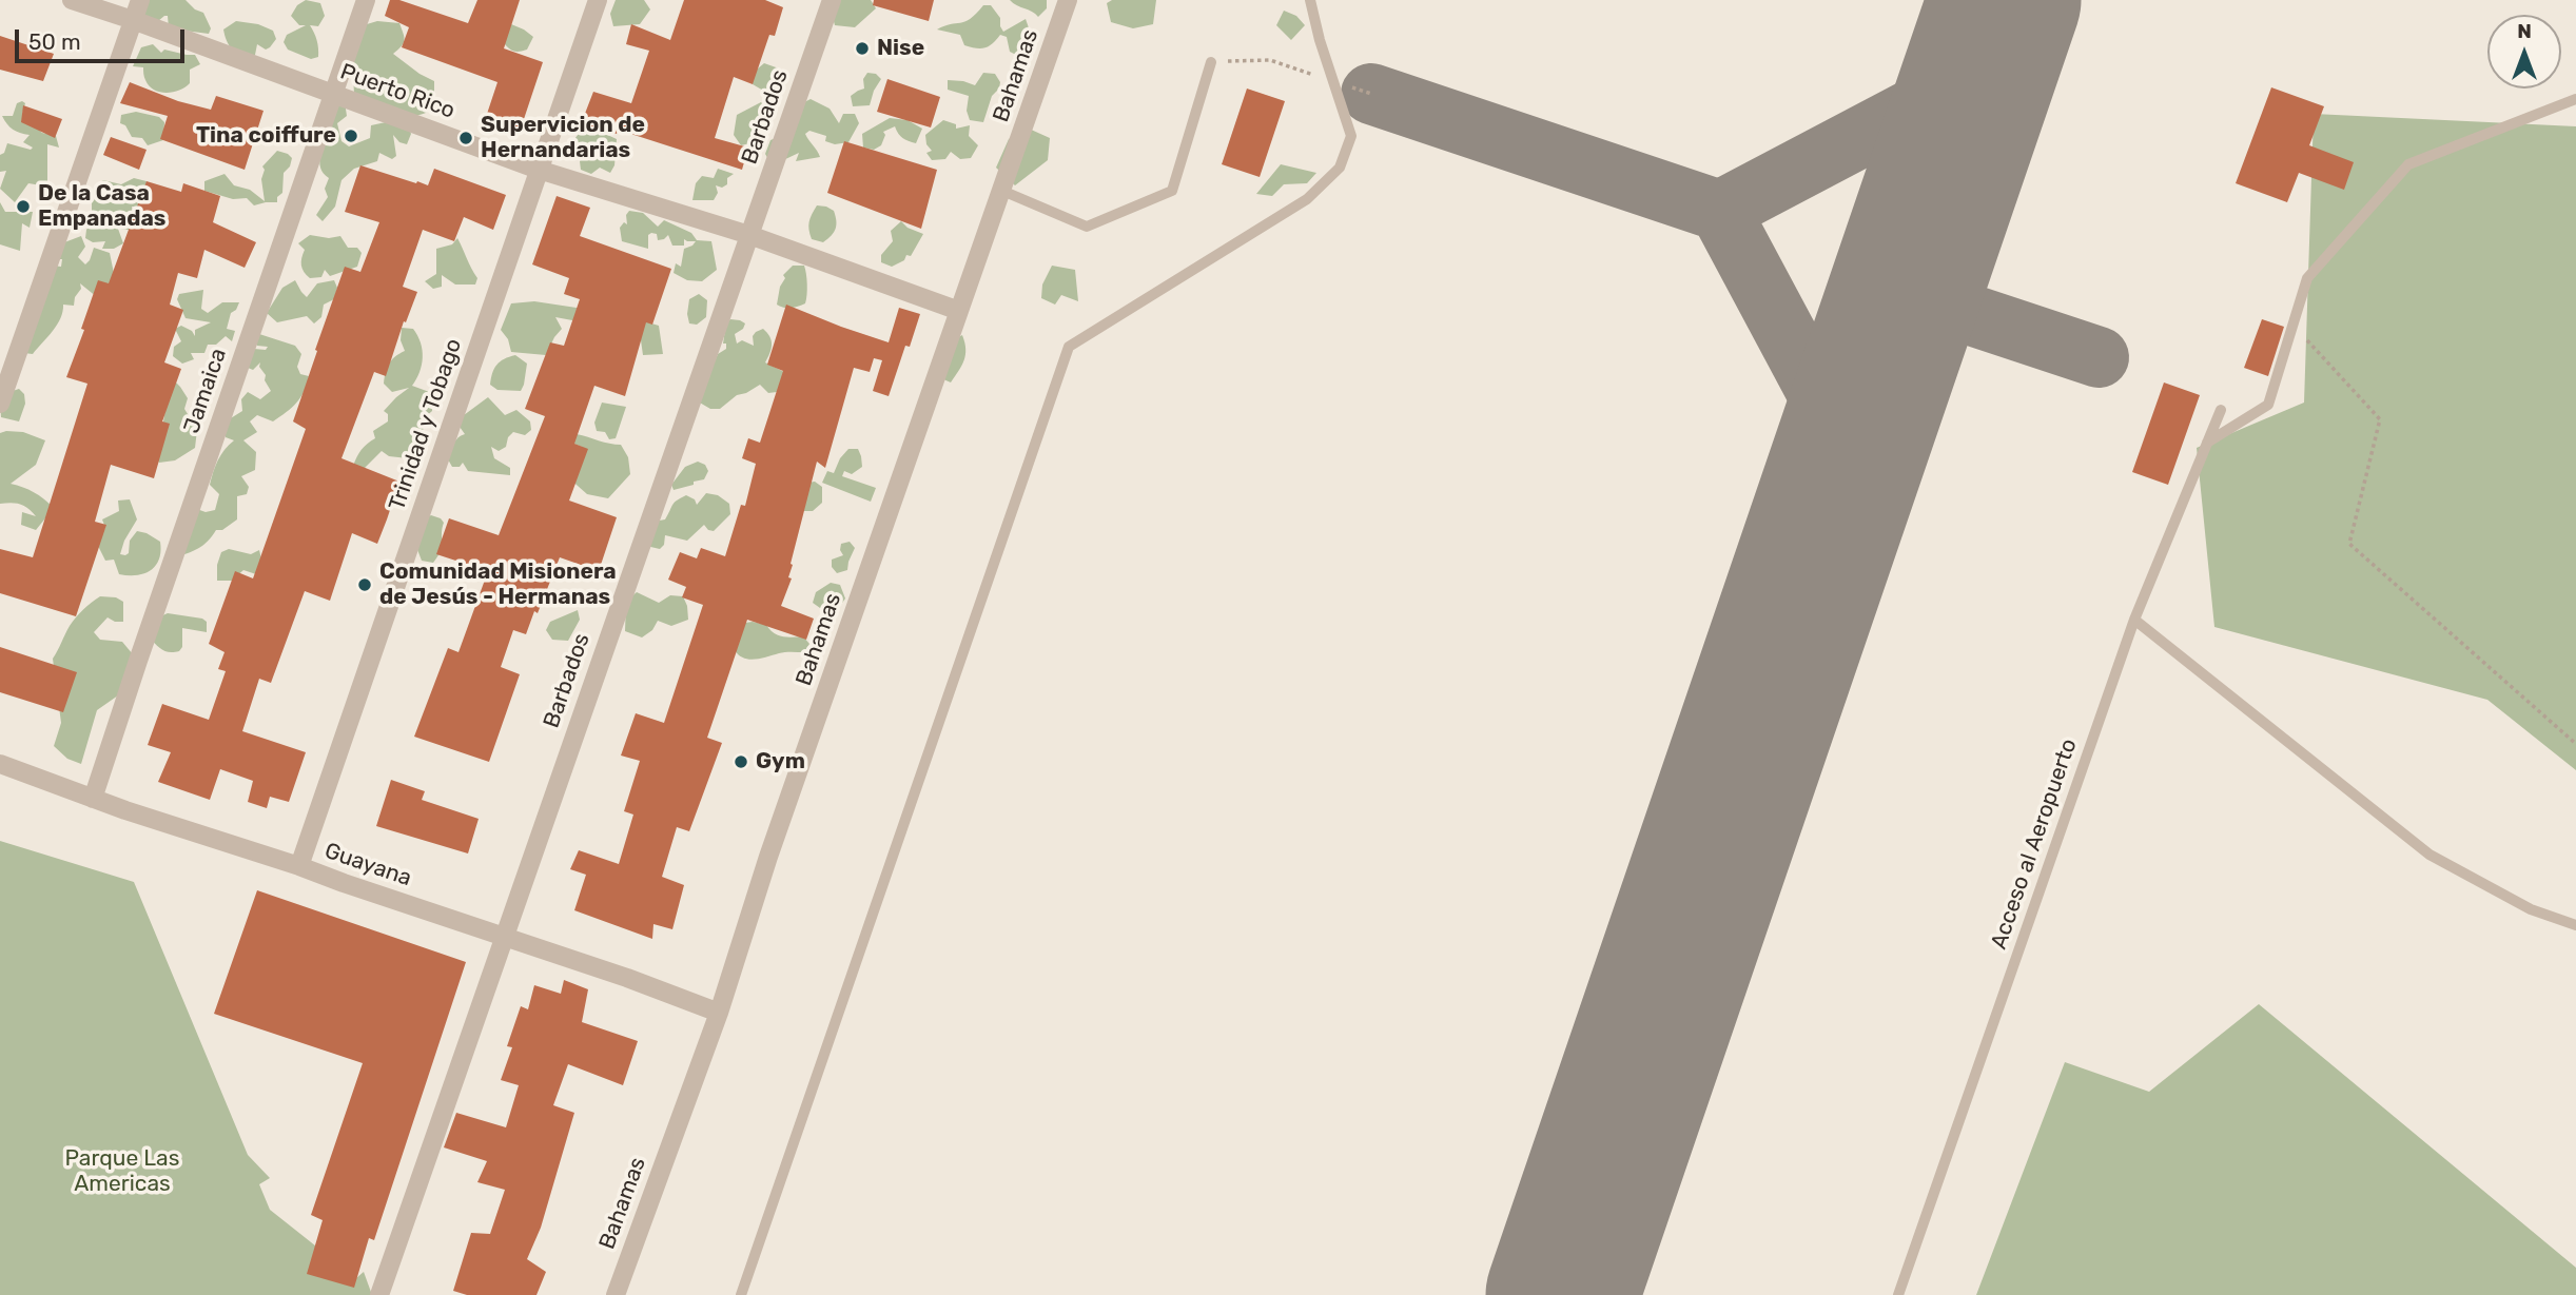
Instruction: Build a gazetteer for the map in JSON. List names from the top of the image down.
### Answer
{
  "streets": {
    "street": [
      "Bahamas",
      "Puerto Rico",
      "Barbados",
      "Jamaica",
      "Trinidad y Tobago",
      "Guayana"
    ],
    "lane": ["Acceso al Aeropuerto"]
  },
  "crossings": [
    ["Bahamas", "Puerto Rico"],
    ["Bahamas", "Guayana"],
    ["Puerto Rico", "Barbados"],
    ["Puerto Rico", "Jamaica"],
    ["Puerto Rico", "Trinidad y Tobago"],
    ["Barbados", "Guayana"],
    ["Jamaica", "Guayana"],
    ["Trinidad y Tobago", "Guayana"]
  ],
  "parks": ["Parque Las Americas"],
  "places": [
    "Nise",
    "Tina coiffure",
    "Supervicion de Hernandarias",
    "De la Casa Empanadas",
    "Comunidad Misionera de Jesús - Hermanas",
    "Gym"
  ],
  "scale_bar": "50 m",
  "north": "top"
}
